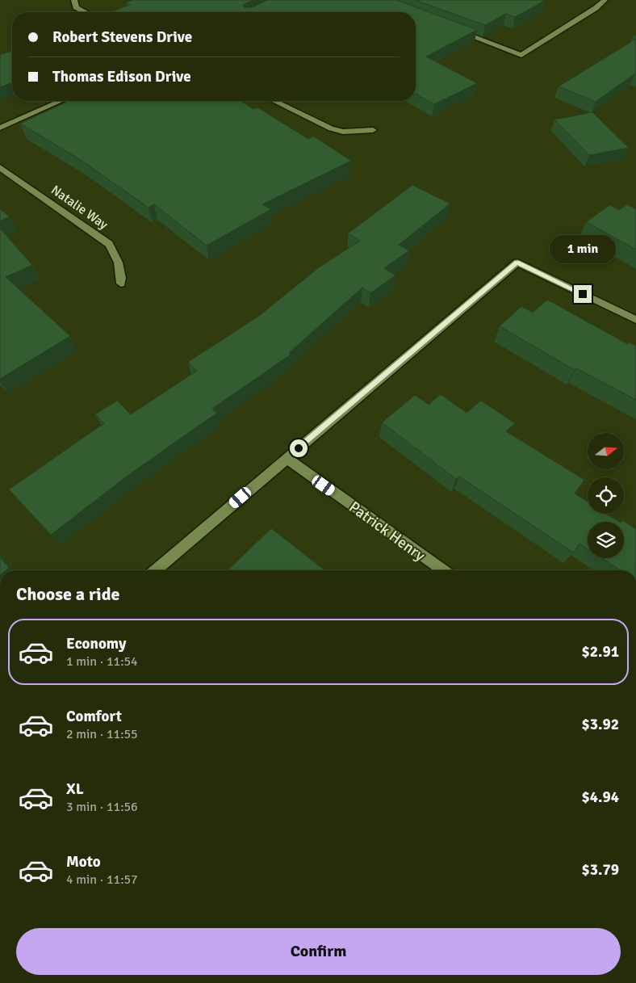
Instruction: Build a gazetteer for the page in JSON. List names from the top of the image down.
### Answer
{
  "streets": {
    "street": ["Natalie Way", "Patrick Henry"]
  },
  "north": "right",
  "page": {
    "banner": ["Robert Stevens Drive", "Thomas Edison Drive"],
    "bubble": "1 min",
    "heading": "Choose a ride",
    "list": [
      {
        "name": "Economy",
        "note": "1 min · 11:54",
        "value": "$2.91"
      },
      {
        "name": "Comfort",
        "note": "2 min · 11:55",
        "value": "$3.92"
      },
      {
        "name": "XL",
        "note": "3 min · 11:56",
        "value": "$4.94"
      },
      {
        "name": "Moto",
        "note": "4 min · 11:57",
        "value": "$3.79"
      }
    ],
    "buttons": "Confirm"
  }
}
